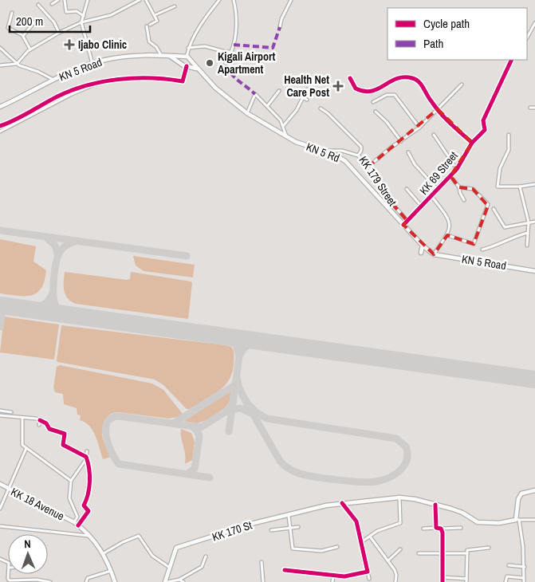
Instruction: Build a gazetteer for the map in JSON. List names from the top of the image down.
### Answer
{
  "streets": {
    "main road": [
      "KN 5 Road",
      "KN 5 Rd",
      "KK 18 Avenue",
      "KK 170 St"
    ],
    "street": ["KK 69 Street", "KK 179 Street"]
  },
  "crossings": [
    ["KN 5 Road", "KN 5 Rd"],
    ["KN 5 Rd", "KK 69 Street"],
    ["KK 69 Street", "KK 179 Street"]
  ],
  "places": {
    "health": ["Ijabo Clinic", "Health Net Care Post"],
    "other": ["Kigali Airport Apartment"]
  },
  "legend": ["Cycle path", "Path"],
  "scale_bar": "200 m",
  "north": "top"
}
